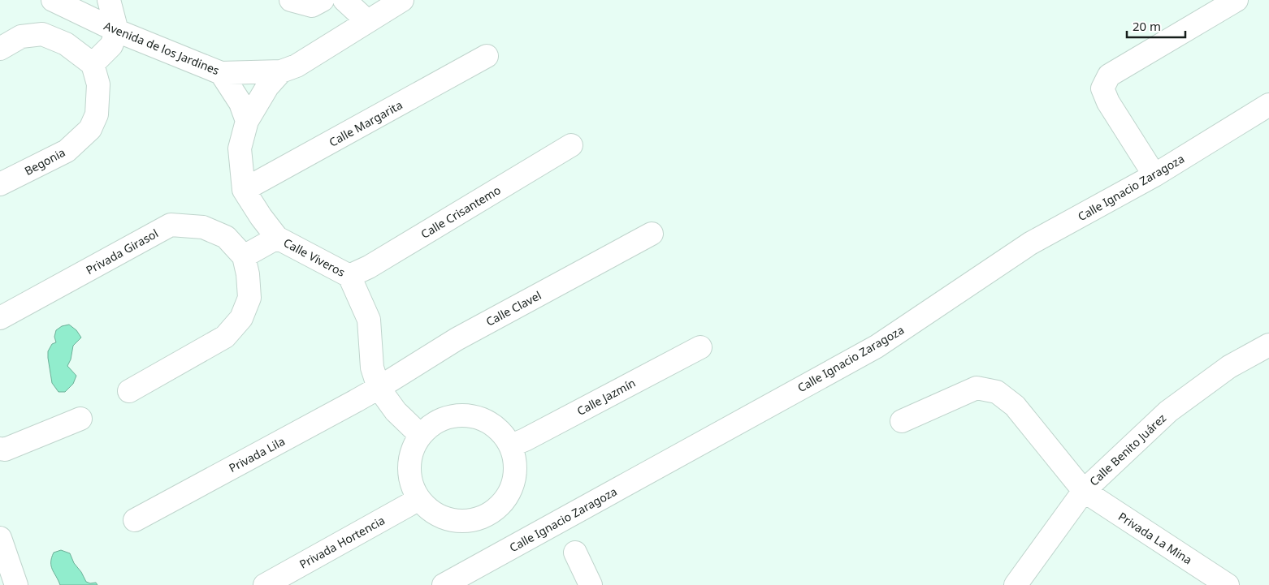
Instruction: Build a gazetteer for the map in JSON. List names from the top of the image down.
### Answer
{
  "streets": {
    "street": [
      "Avenida de los Jardines",
      "Calle Margarita",
      "Begonia",
      "Calle Ignacio Zaragoza",
      "Calle Crisantemo",
      "Privada Girasol",
      "Calle Viveros",
      "Calle Clavel",
      "Calle Jazmín",
      "Calle Benito Juárez",
      "Privada Lila",
      "Privada La Mina",
      "Privada Hortencia"
    ]
  },
  "crossings": [
    ["Avenida de los Jardines", "Calle Viveros"],
    ["Calle Margarita", "Calle Viveros"],
    ["Calle Crisantemo", "Calle Viveros"],
    ["Calle Viveros", "Calle Clavel"],
    ["Calle Viveros", "Calle Jazmín"],
    ["Calle Viveros", "Privada Lila"],
    ["Calle Viveros", "Privada Hortencia"],
    ["Calle Clavel", "Privada Lila"],
    ["Calle Jazmín", "Privada Hortencia"],
    ["Calle Benito Juárez", "Privada La Mina"]
  ],
  "scale_bar": "20 m"
}
